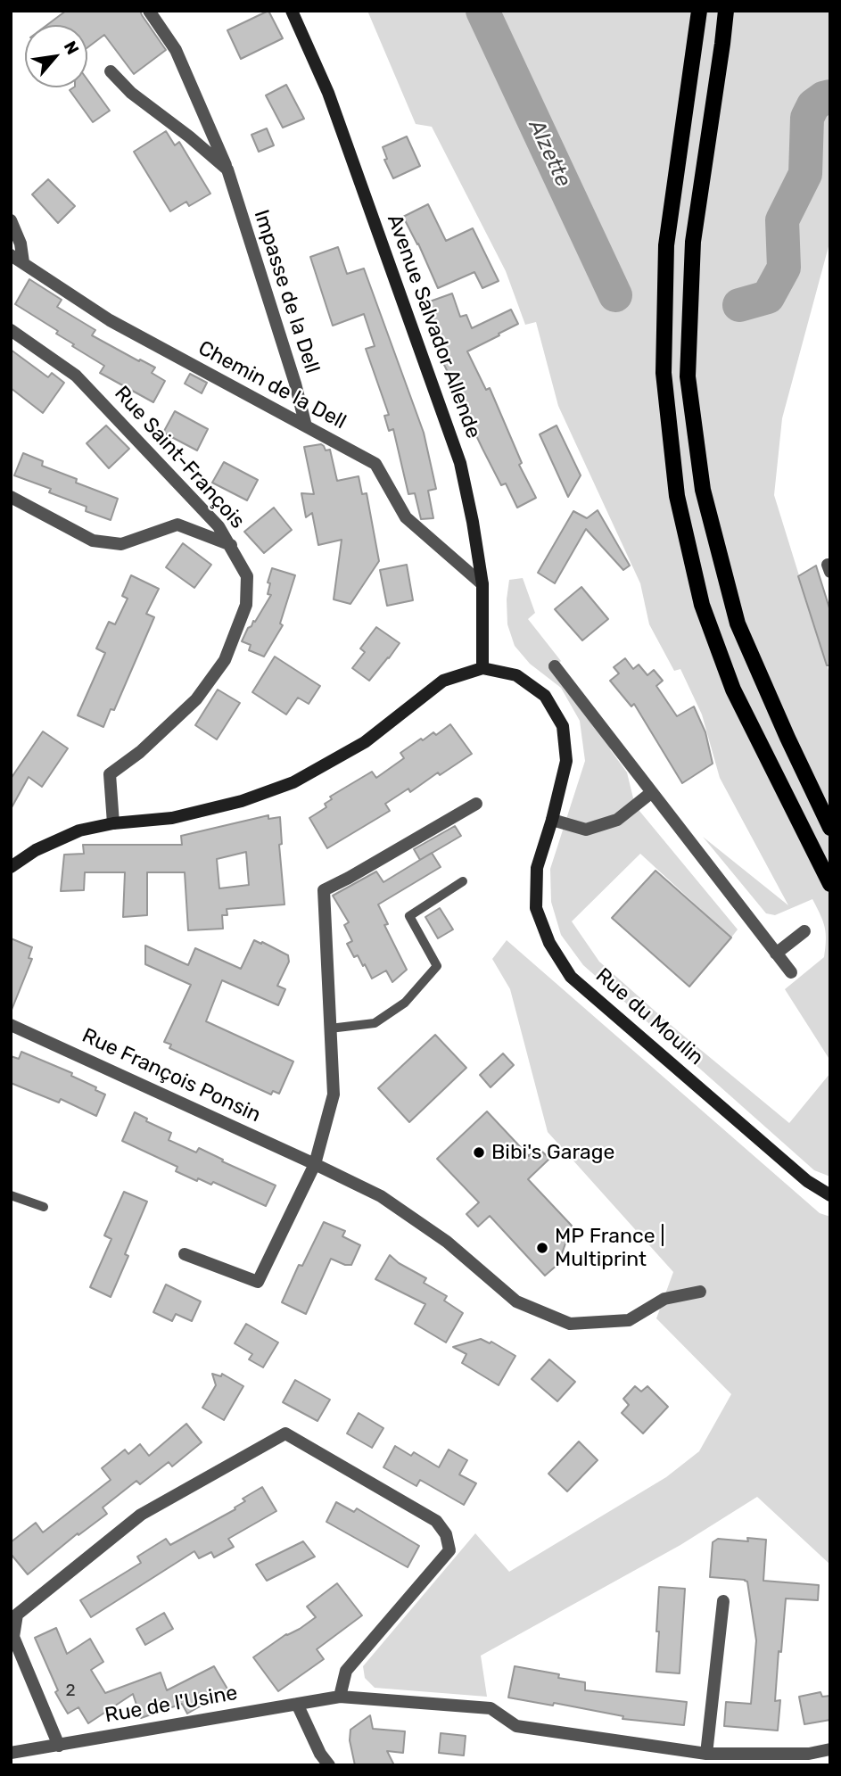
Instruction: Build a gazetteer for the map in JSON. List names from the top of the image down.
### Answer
{
  "streets": {
    "main road": ["Avenue Salvador Allende", "Rue du Moulin"],
    "street": [
      "Impasse de la Dell",
      "Chemin de la Dell",
      "Rue Saint-François",
      "Rue François Ponsin",
      "Rue de l'Usine"
    ]
  },
  "crossings": [
    ["Impasse de la Dell", "Chemin de la Dell"],
    ["Avenue Salvador Allende", "Chemin de la Dell"],
    ["Avenue Salvador Allende", "Rue du Moulin"]
  ],
  "water": ["Alzette"],
  "places": ["Bibi's Garage", "MP France | Multiprint"],
  "house_numbers": ["2"],
  "north": "top right"
}
